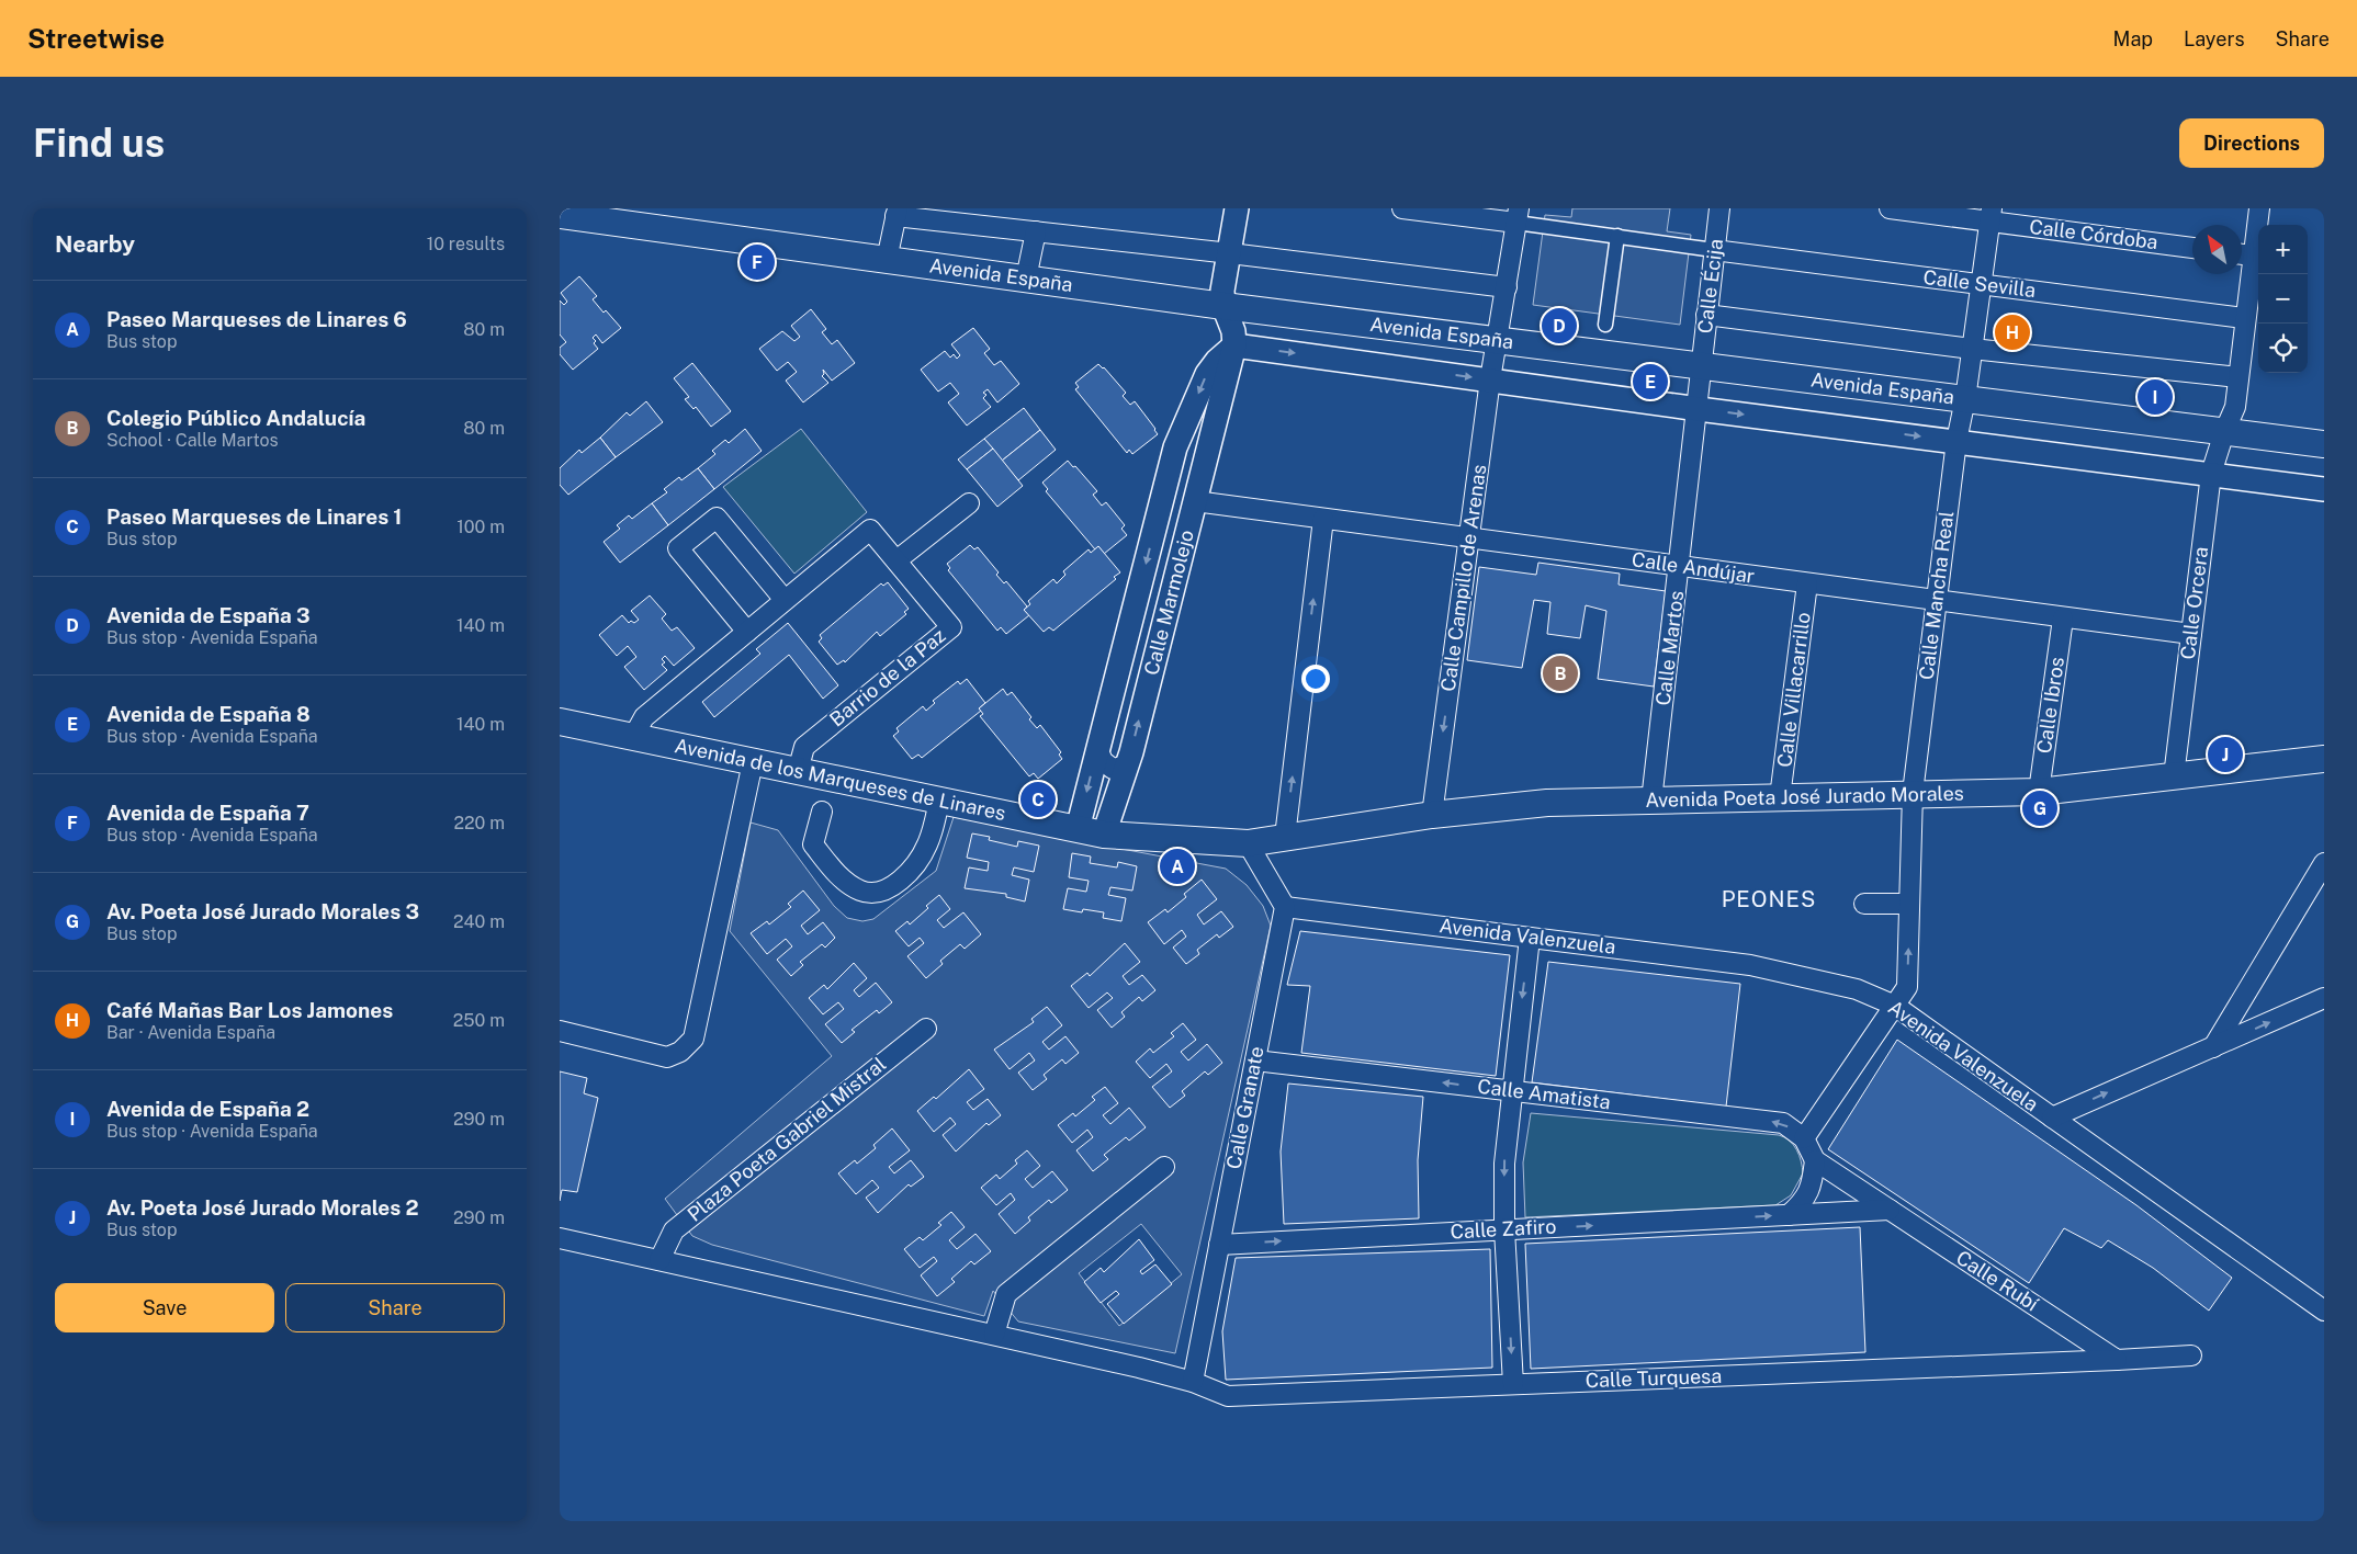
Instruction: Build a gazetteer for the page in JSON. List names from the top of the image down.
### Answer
{
  "streets": {
    "main road": ["Avenida España", "Avenida de los Marqueses de Linares", "Avenida Poeta José Jurado Morales"],
    "street": [
      "Calle Córdoba",
      "Calle Sevilla",
      "Calle Écija",
      "Calle Andújar",
      "Calle Campillo de Arenas",
      "Calle Mancha Real",
      "Calle Marmolejo",
      "Calle Orcera",
      "Calle Martos",
      "Barrio de la Paz",
      "Calle Villacarrillo",
      "Calle Ibros",
      "Avenida Valenzuela",
      "Calle Amatista",
      "Calle Granate",
      "Plaza Poeta Gabriel Mistral",
      "Calle Zafiro",
      "Calle Rubí",
      "Calle Turquesa"
    ]
  },
  "crossings": [
    ["Calle Córdoba", "Calle Mancha Real"],
    ["Avenida España", "Calle Écija"],
    ["Avenida España", "Calle Campillo de Arenas"],
    ["Avenida España", "Calle Mancha Real"],
    ["Avenida España", "Calle Marmolejo"],
    ["Avenida España", "Calle Orcera"],
    ["Avenida España", "Calle Martos"],
    ["Calle Sevilla", "Calle Écija"],
    ["Calle Sevilla", "Calle Mancha Real"],
    ["Calle Sevilla", "Calle Orcera"],
    ["Calle Écija", "Calle Martos"],
    ["Calle Andújar", "Calle Campillo de Arenas"],
    ["Calle Andújar", "Calle Mancha Real"],
    ["Calle Andújar", "Calle Marmolejo"],
    ["Calle Andújar", "Calle Orcera"],
    ["Calle Andújar", "Calle Martos"],
    ["Calle Andújar", "Calle Villacarrillo"],
    ["Calle Andújar", "Calle Ibros"],
    ["Calle Campillo de Arenas", "Avenida Poeta José Jurado Morales"],
    ["Calle Mancha Real", "Avenida Poeta José Jurado Morales"],
    ["Calle Mancha Real", "Avenida Valenzuela"],
    ["Calle Mancha Real", "Calle Amatista"],
    ["Calle Marmolejo", "Avenida de los Marqueses de Linares"],
    ["Calle Orcera", "Avenida Poeta José Jurado Morales"],
    ["Calle Martos", "Avenida Poeta José Jurado Morales"],
    ["Barrio de la Paz", "Avenida de los Marqueses de Linares"],
    ["Calle Villacarrillo", "Avenida Poeta José Jurado Morales"],
    ["Calle Ibros", "Avenida Poeta José Jurado Morales"],
    ["Avenida de los Marqueses de Linares", "Avenida Poeta José Jurado Morales"],
    ["Avenida Valenzuela", "Calle Granate"],
    ["Calle Amatista", "Calle Granate"],
    ["Calle Amatista", "Calle Rubí"],
    ["Calle Granate", "Calle Zafiro"],
    ["Calle Granate", "Calle Turquesa"],
    ["Plaza Poeta Gabriel Mistral", "Calle Turquesa"],
    ["Calle Zafiro", "Calle Rubí"],
    ["Calle Rubí", "Calle Turquesa"]
  ],
  "one_way": ["Calle Amatista", "Calle Zafiro"],
  "districts": ["PEONES"],
  "north": "top left",
  "page": {
    "header": "Streetwise",
    "nav": ["Map", "Layers", "Share"],
    "buttons": [
      "Directions",
      ["Save", "Share"]
    ],
    "title": "Find us",
    "heading": ["Nearby", "10 results"],
    "map_buttons": ["+", "−"],
    "pins": [
      "F",
      "D",
      "H",
      "E",
      "I",
      "B",
      "J",
      "C",
      "G",
      "A"
    ],
    "list": [
      {
        "mark": "A",
        "name": "Paseo Marqueses de Linares 6",
        "note": "Bus stop",
        "value": "80 m"
      },
      {
        "mark": "B",
        "name": "Colegio Público Andalucía",
        "note": "School · Calle Martos",
        "value": "80 m"
      },
      {
        "mark": "C",
        "name": "Paseo Marqueses de Linares 1",
        "note": "Bus stop",
        "value": "100 m"
      },
      {
        "mark": "D",
        "name": "Avenida de España 3",
        "note": "Bus stop · Avenida España",
        "value": "140 m"
      },
      {
        "mark": "E",
        "name": "Avenida de España 8",
        "note": "Bus stop · Avenida España",
        "value": "140 m"
      },
      {
        "mark": "F",
        "name": "Avenida de España 7",
        "note": "Bus stop · Avenida España",
        "value": "220 m"
      },
      {
        "mark": "G",
        "name": "Av. Poeta José Jurado Morales 3",
        "note": "Bus stop",
        "value": "240 m"
      },
      {
        "mark": "H",
        "name": "Café Mañas Bar Los Jamones",
        "note": "Bar · Avenida España",
        "value": "250 m"
      },
      {
        "mark": "I",
        "name": "Avenida de España 2",
        "note": "Bus stop · Avenida España",
        "value": "290 m"
      },
      {
        "mark": "J",
        "name": "Av. Poeta José Jurado Morales 2",
        "note": "Bus stop",
        "value": "290 m"
      }
    ]
  }
}
